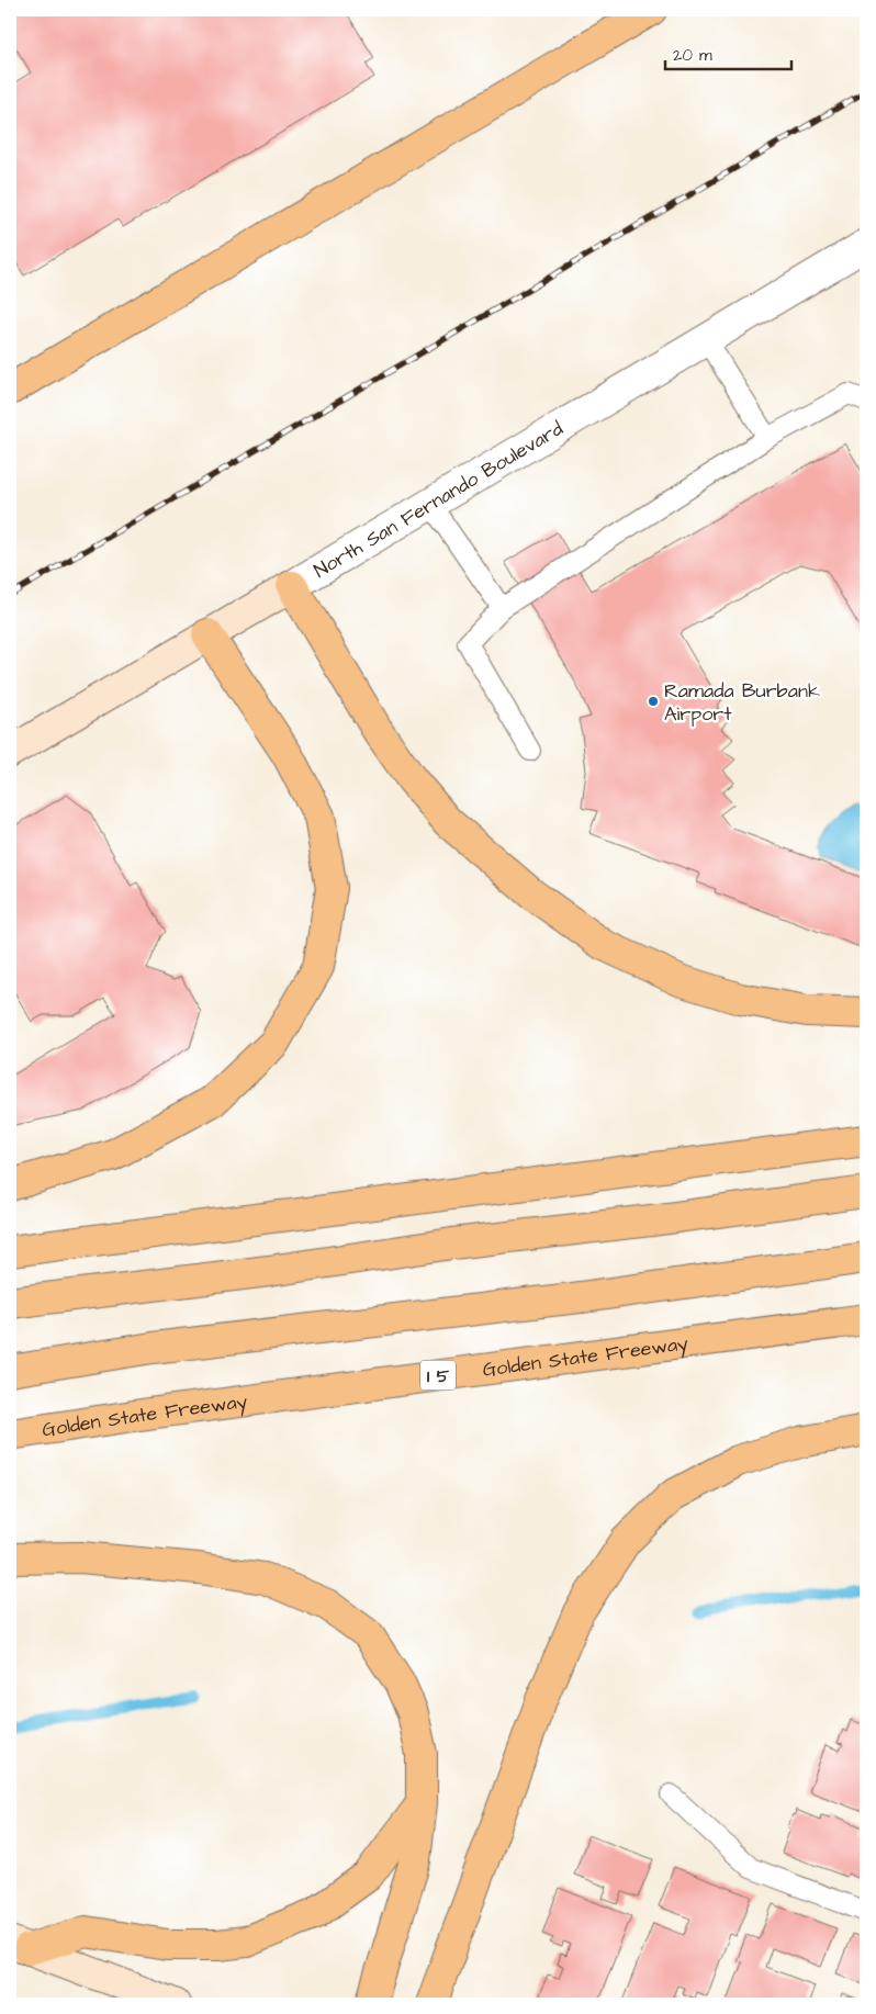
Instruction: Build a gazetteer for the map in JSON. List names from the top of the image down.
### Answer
{
  "streets": {
    "main road": ["North San Fernando Boulevard", "Golden State Freeway", "I 5"]
  },
  "places": ["Ramada Burbank Airport"],
  "scale_bar": "20 m"
}
